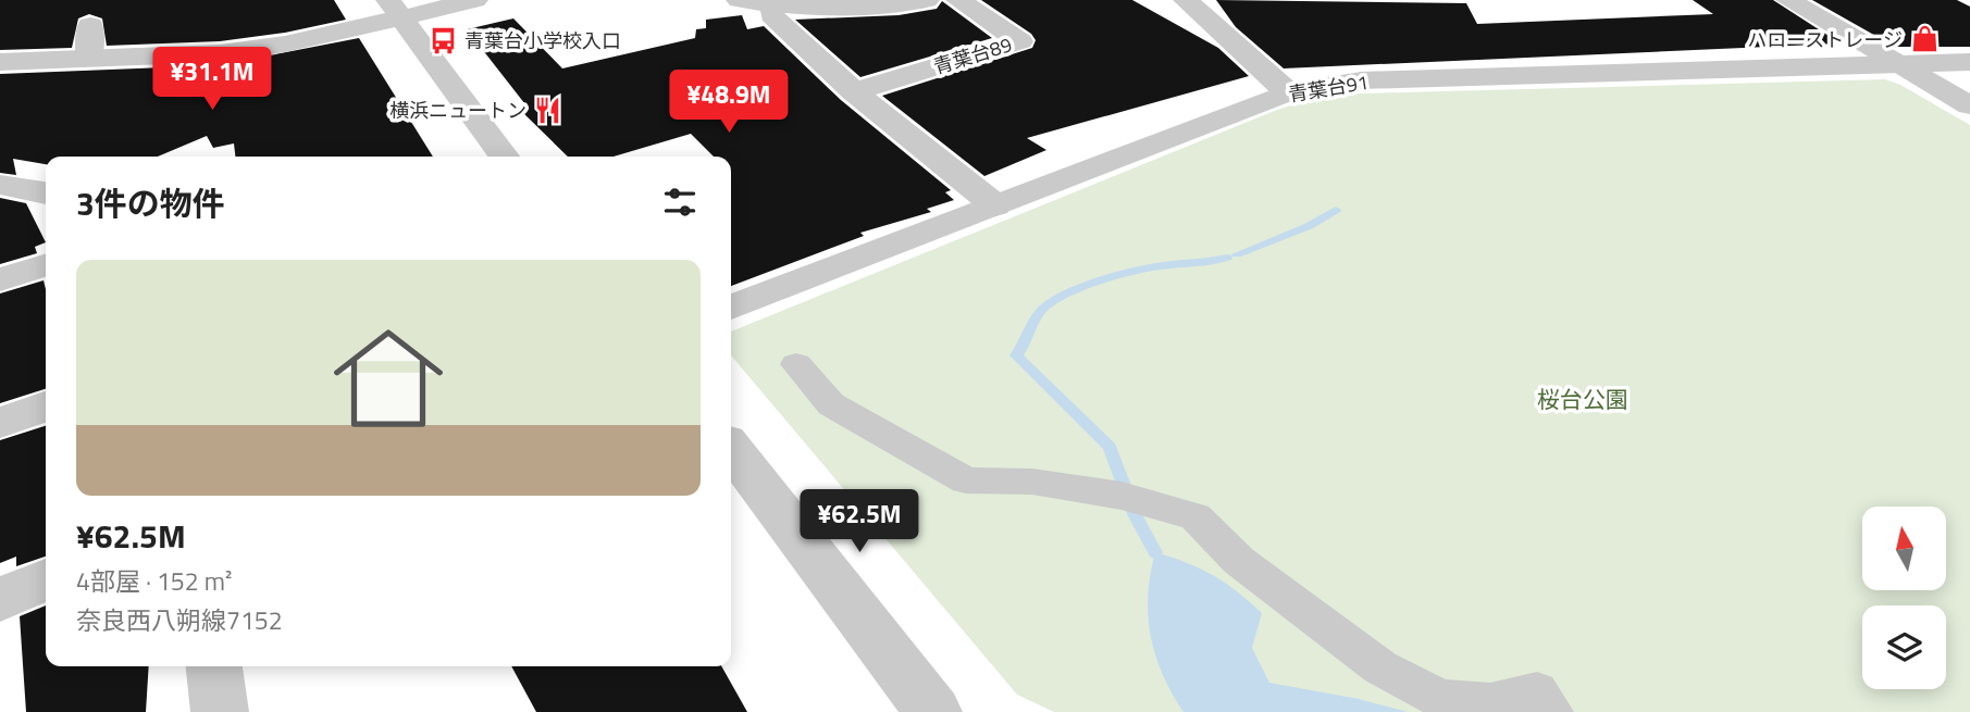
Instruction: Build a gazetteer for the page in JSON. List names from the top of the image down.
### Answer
{
  "streets": {
    "street": ["青葉台89", "青葉台91"]
  },
  "parks": ["桜台公園"],
  "places": {
    "shop": ["ハローストレージ"],
    "bus stop": ["青葉台小学校入口"],
    "restaurant": ["横浜ニュートン"]
  },
  "north": "top",
  "page": {
    "price": ["¥31.1M", "¥48.9M", "¥62.5M"],
    "heading": "3件の物件",
    "list": [
      {
        "name": "¥62.5M",
        "note": "4部屋 · 152 m² · 奈良西八朔線7152"
      }
    ]
  }
}
